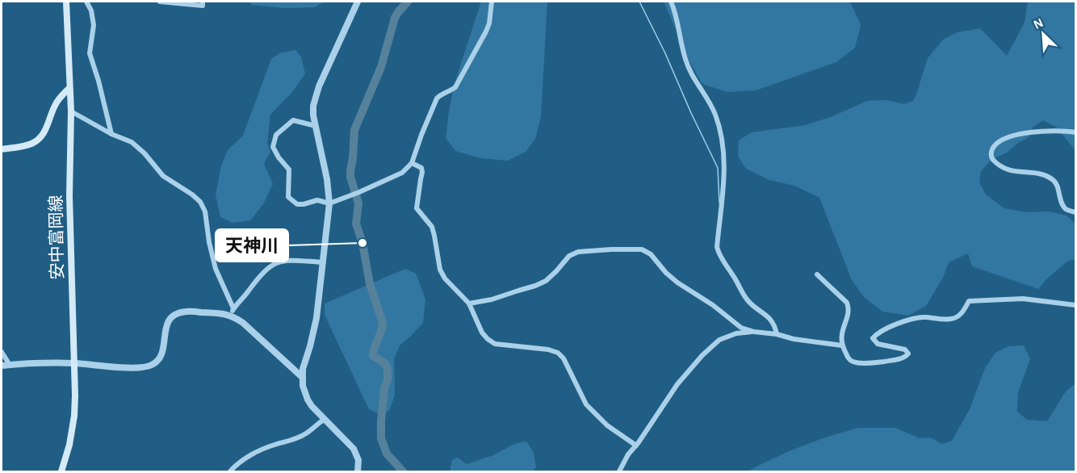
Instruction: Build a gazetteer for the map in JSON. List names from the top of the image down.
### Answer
{
  "streets": {
    "main road": ["安中富岡線"]
  },
  "places": ["天神川"],
  "north": "top left"
}
